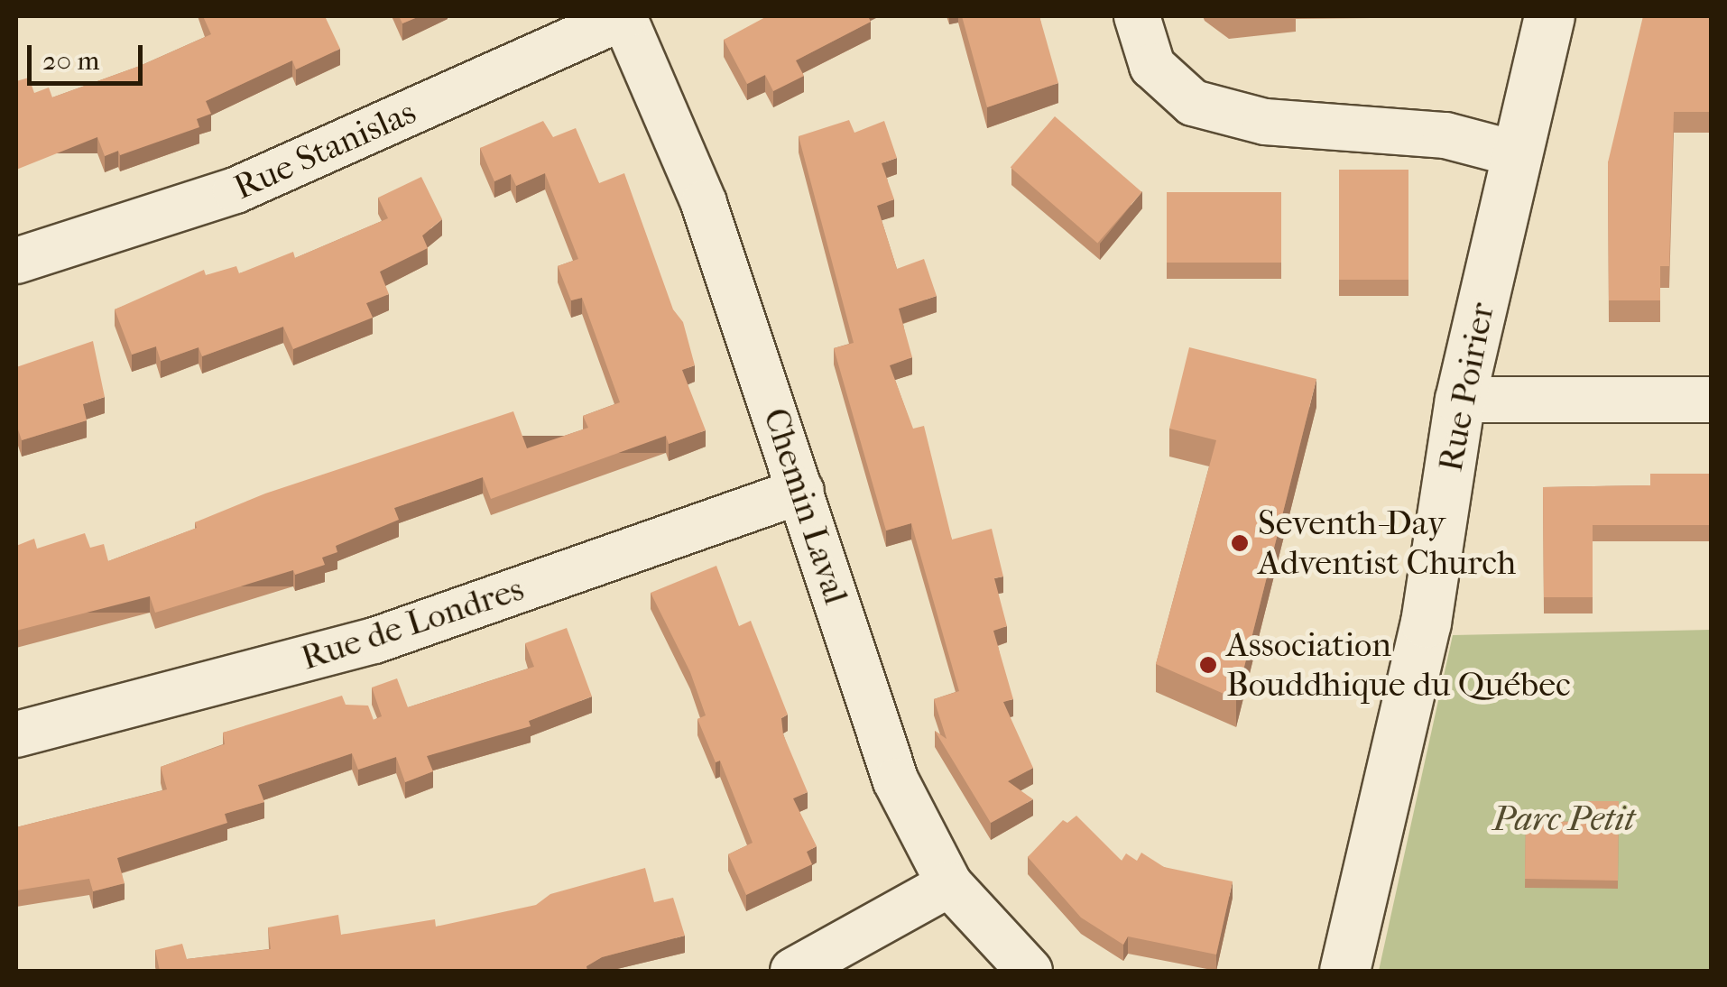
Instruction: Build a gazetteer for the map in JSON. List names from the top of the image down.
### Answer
{
  "streets": {
    "street": [
      "Rue Stanislas",
      "Rue Poirier",
      "Chemin Laval",
      "Rue de Londres"
    ]
  },
  "crossings": [
    ["Rue Stanislas", "Chemin Laval"],
    ["Chemin Laval", "Rue de Londres"]
  ],
  "parks": ["Parc Petit"],
  "places": ["Seventh-Day Adventist Church", "Association Bouddhique du Québec"],
  "scale_bar": "20 m"
}
